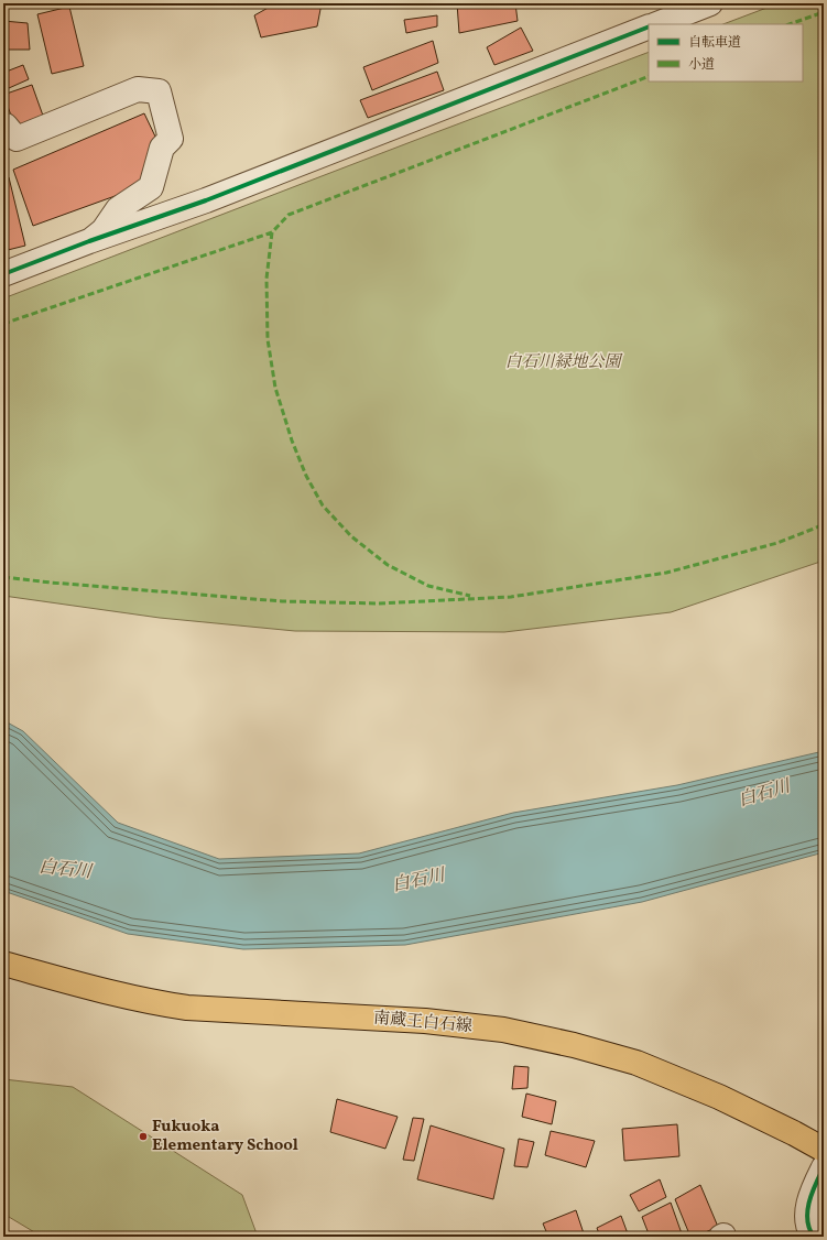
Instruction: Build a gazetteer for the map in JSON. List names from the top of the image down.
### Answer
{
  "streets": {
    "main road": ["南蔵王白石線"]
  },
  "water": ["白石川"],
  "parks": ["白石川緑地公園"],
  "places": ["Fukuoka Elementary School"],
  "legend": ["自転車道", "小道"]
}
